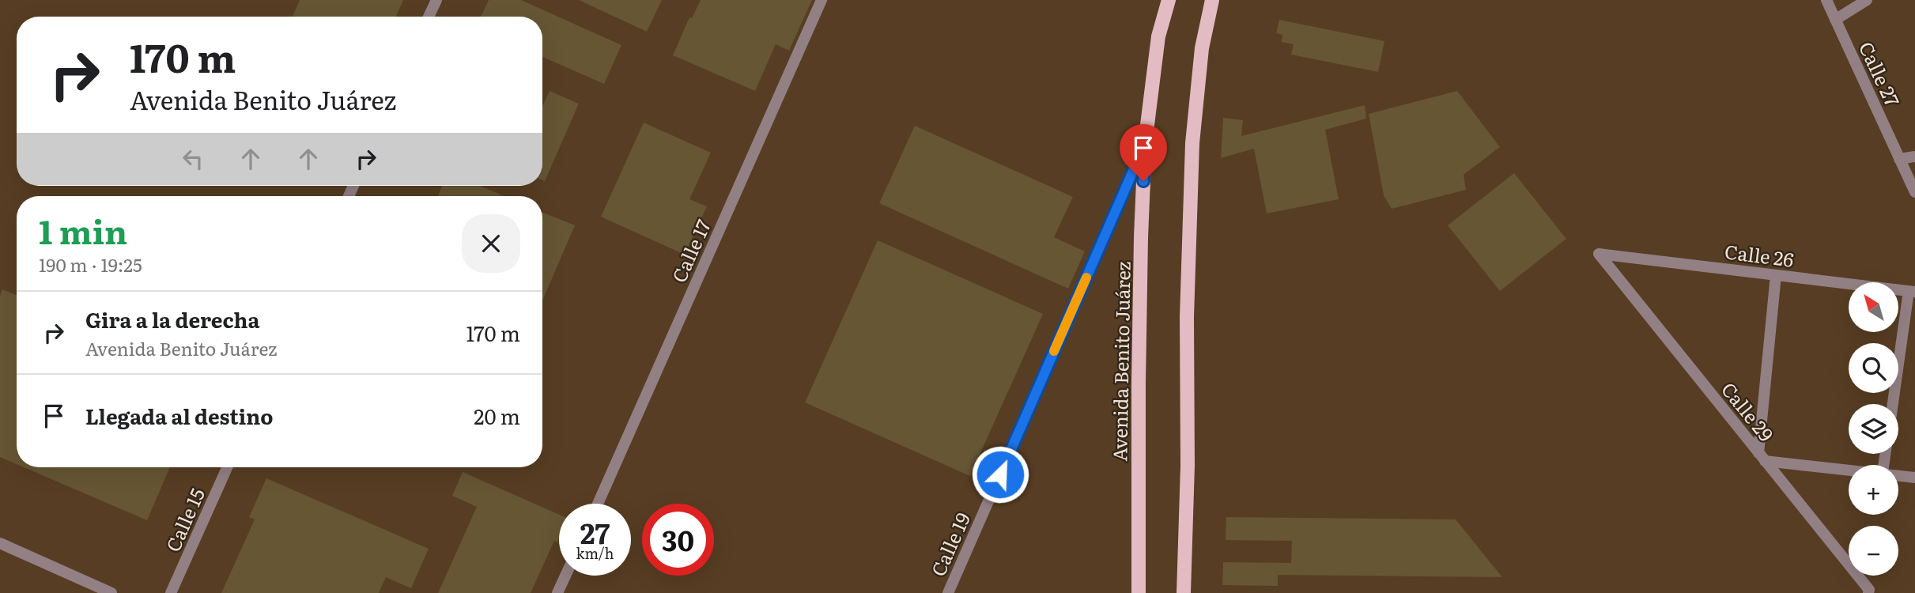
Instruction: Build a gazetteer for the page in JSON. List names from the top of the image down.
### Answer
{
  "streets": {
    "main road": ["Avenida Benito Juárez"],
    "street": [
      "Calle 27",
      "Calle 17",
      "Calle 26",
      "Calle 29",
      "Calle 15",
      "Calle 19"
    ]
  },
  "crossings": [
    ["Calle 26", "Calle 29"],
    ["Avenida Benito Juárez", "Calle 19"]
  ],
  "north": "top left",
  "page": {
    "turn": ["170 m", "Avenida Benito Juárez"],
    "heading": ["1 min", "190 m · 19:25"],
    "map_buttons": ["+", "−"],
    "list": [
      {
        "name": "Gira a la derecha",
        "note": "Avenida Benito Juárez",
        "value": "170 m"
      },
      {
        "name": "Llegada al destino",
        "value": "20 m"
      }
    ],
    "speed": "27 km/h",
    "limit": "30"
  }
}
